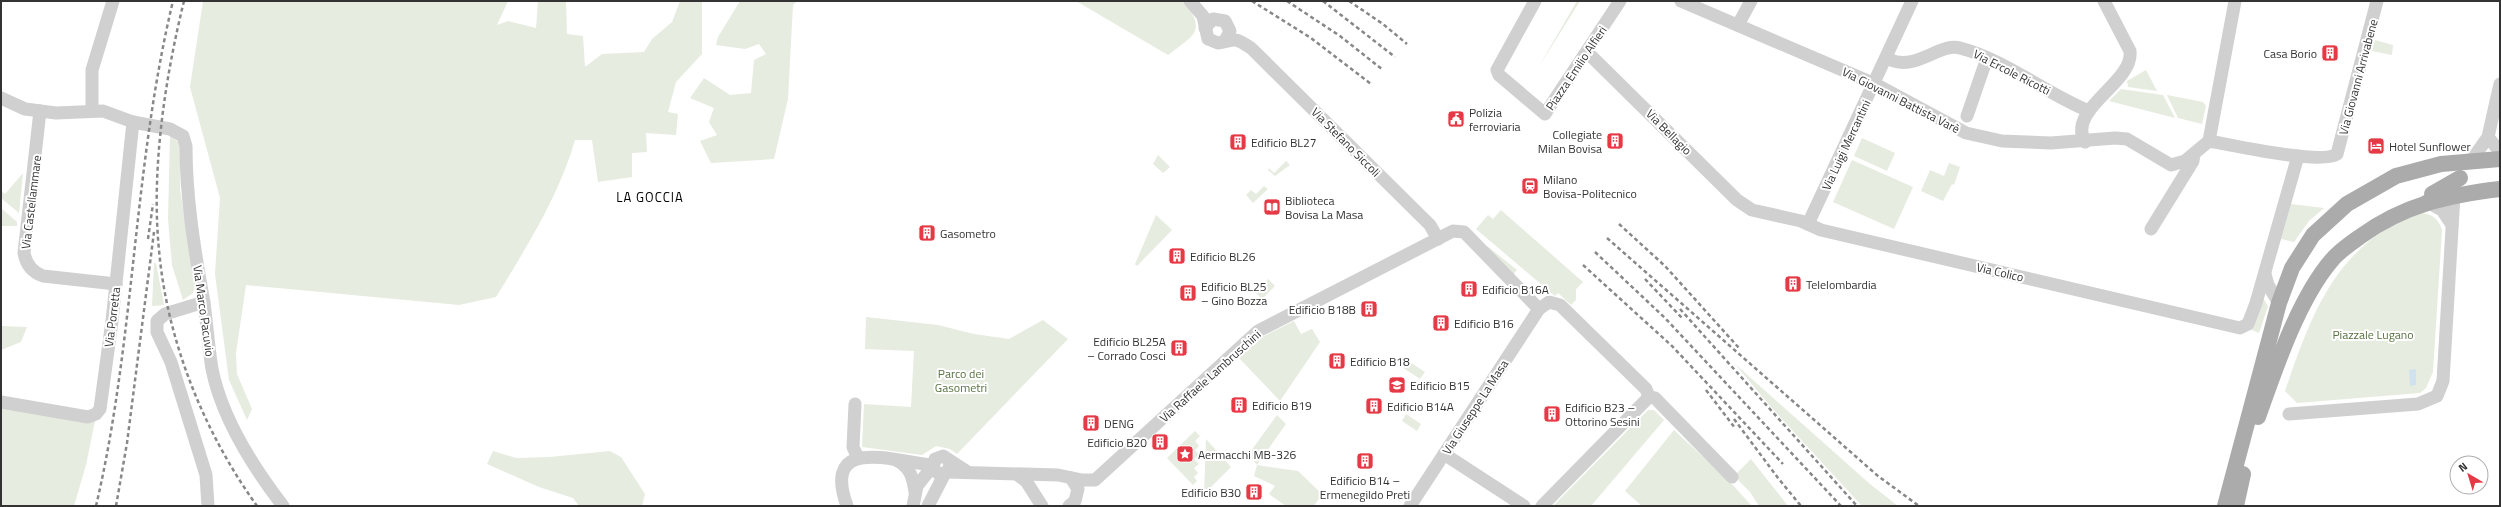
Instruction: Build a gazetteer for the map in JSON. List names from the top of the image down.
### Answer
{
  "streets": {
    "street": [
      "Piazza Emilio Alfieri",
      "Via Ercole Ricotti",
      "Via Giovanni Arrivabene",
      "Via Giovanni Battista Varè",
      "Via Bellagio",
      "Via Stefano Siccoli",
      "Via Luigi Mercantini",
      "Via Castellammare",
      "Via Colico",
      "Via Marco Pacuvio",
      "Via Porretta",
      "Via Raffaele Lambruschini",
      "Via Giuseppe La Masa"
    ]
  },
  "crossings": [
    ["Piazza Emilio Alfieri", "Via Bellagio"],
    ["Via Ercole Ricotti", "Via Luigi Mercantini"],
    ["Via Giovanni Battista Varè", "Via Luigi Mercantini"],
    ["Via Bellagio", "Via Colico"],
    ["Via Stefano Siccoli", "Via Raffaele Lambruschini"],
    ["Via Luigi Mercantini", "Via Colico"],
    ["Via Castellammare", "Via Marco Pacuvio"],
    ["Via Castellammare", "Via Porretta"],
    ["Via Marco Pacuvio", "Via Porretta"],
    ["Via Raffaele Lambruschini", "Via Giuseppe La Masa"]
  ],
  "districts": ["LA GOCCIA"],
  "parks": ["Piazzale Lugano", "Parco dei Gasometri"],
  "places": {
    "building": [
      "Casa Borio",
      "Collegiate Milan Bovisa",
      "Edificio BL27",
      "Gasometro",
      "Edificio BL26",
      "Telelombardia",
      "Edificio B16A",
      "Edificio BL25 – Gino Bozza",
      "Edificio B18B",
      "Edificio B16",
      "Edificio BL25A – Corrado Cosci",
      "Edificio B18",
      "Edificio B19",
      "Edificio B14A",
      "Edificio B23 – Ottorino Sesini",
      "DENG",
      "Edificio B20",
      "Edificio B14 – Ermenegildo Preti",
      "Edificio B30"
    ],
    "public building": ["Polizia ferroviaria"],
    "hotel": ["Hotel Sunflower"],
    "station": ["Milano Bovisa-Politecnico"],
    "library": ["Biblioteca Bovisa La Masa"],
    "school or university": ["Edificio B15"],
    "place": ["Aermacchi MB-326"]
  },
  "north": "top left"
}
